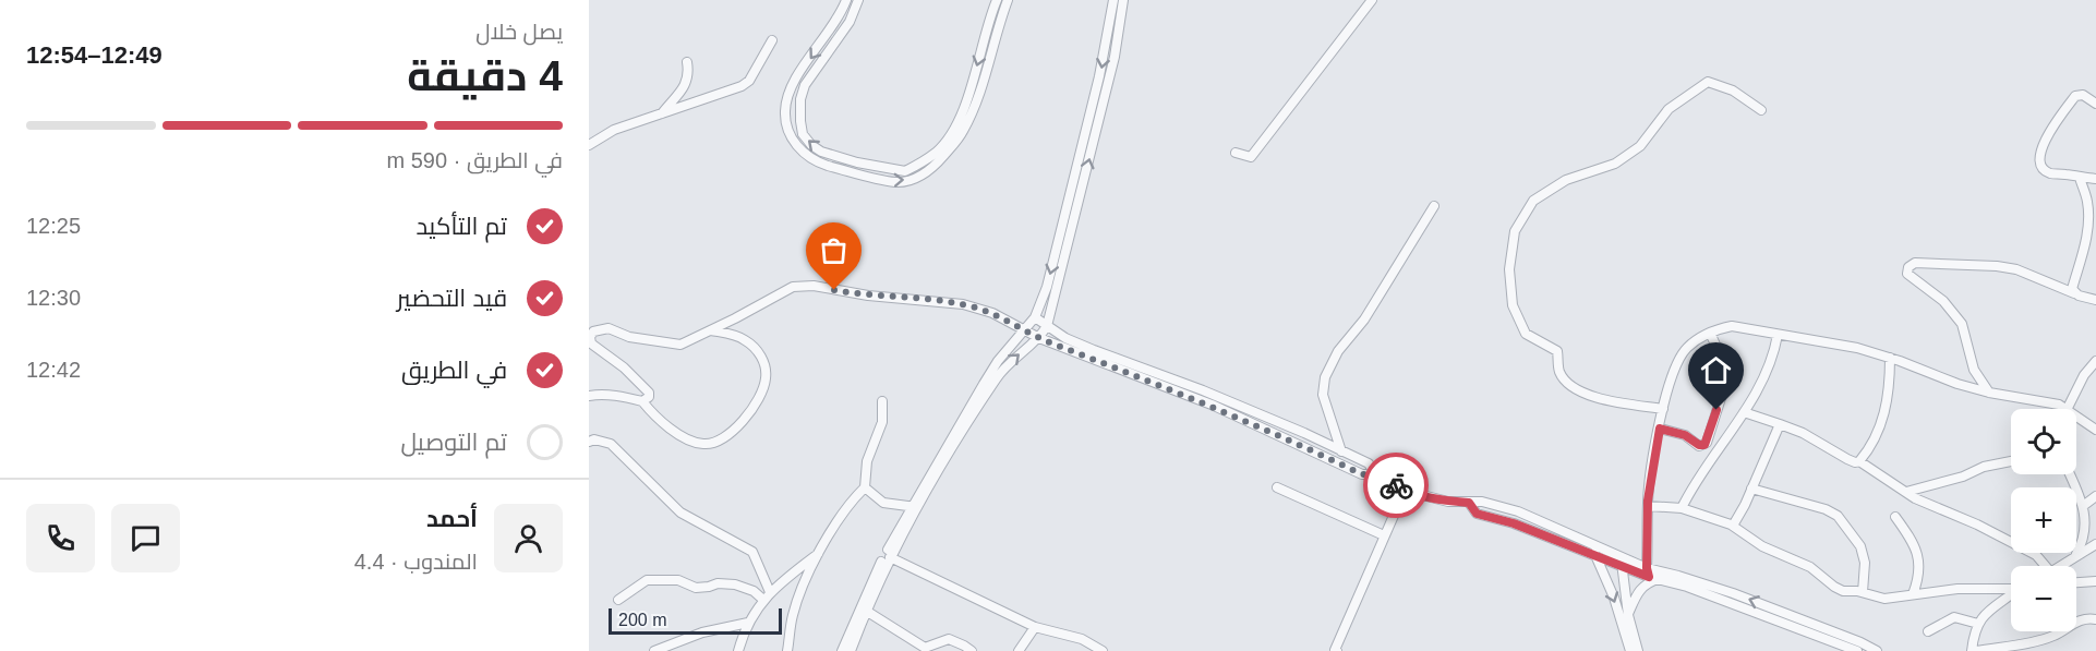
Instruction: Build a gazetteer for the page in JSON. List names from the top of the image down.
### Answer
{
  "scale_bar": "200 m",
  "page": {
    "heading": ["4 دقيقة", "يصل خلال", "12:49–12:54"],
    "panel": ["أحمد", "المندوب · 4.4"],
    "bar": "في الطريق · 590 m",
    "list": [
      ["تم التأكيد", "12:25"],
      ["قيد التحضير", "12:30"],
      ["في الطريق", "12:42"],
      "تم التوصيل"
    ],
    "map_buttons": ["+", "−"],
    "scale": "200 m"
  }
}
